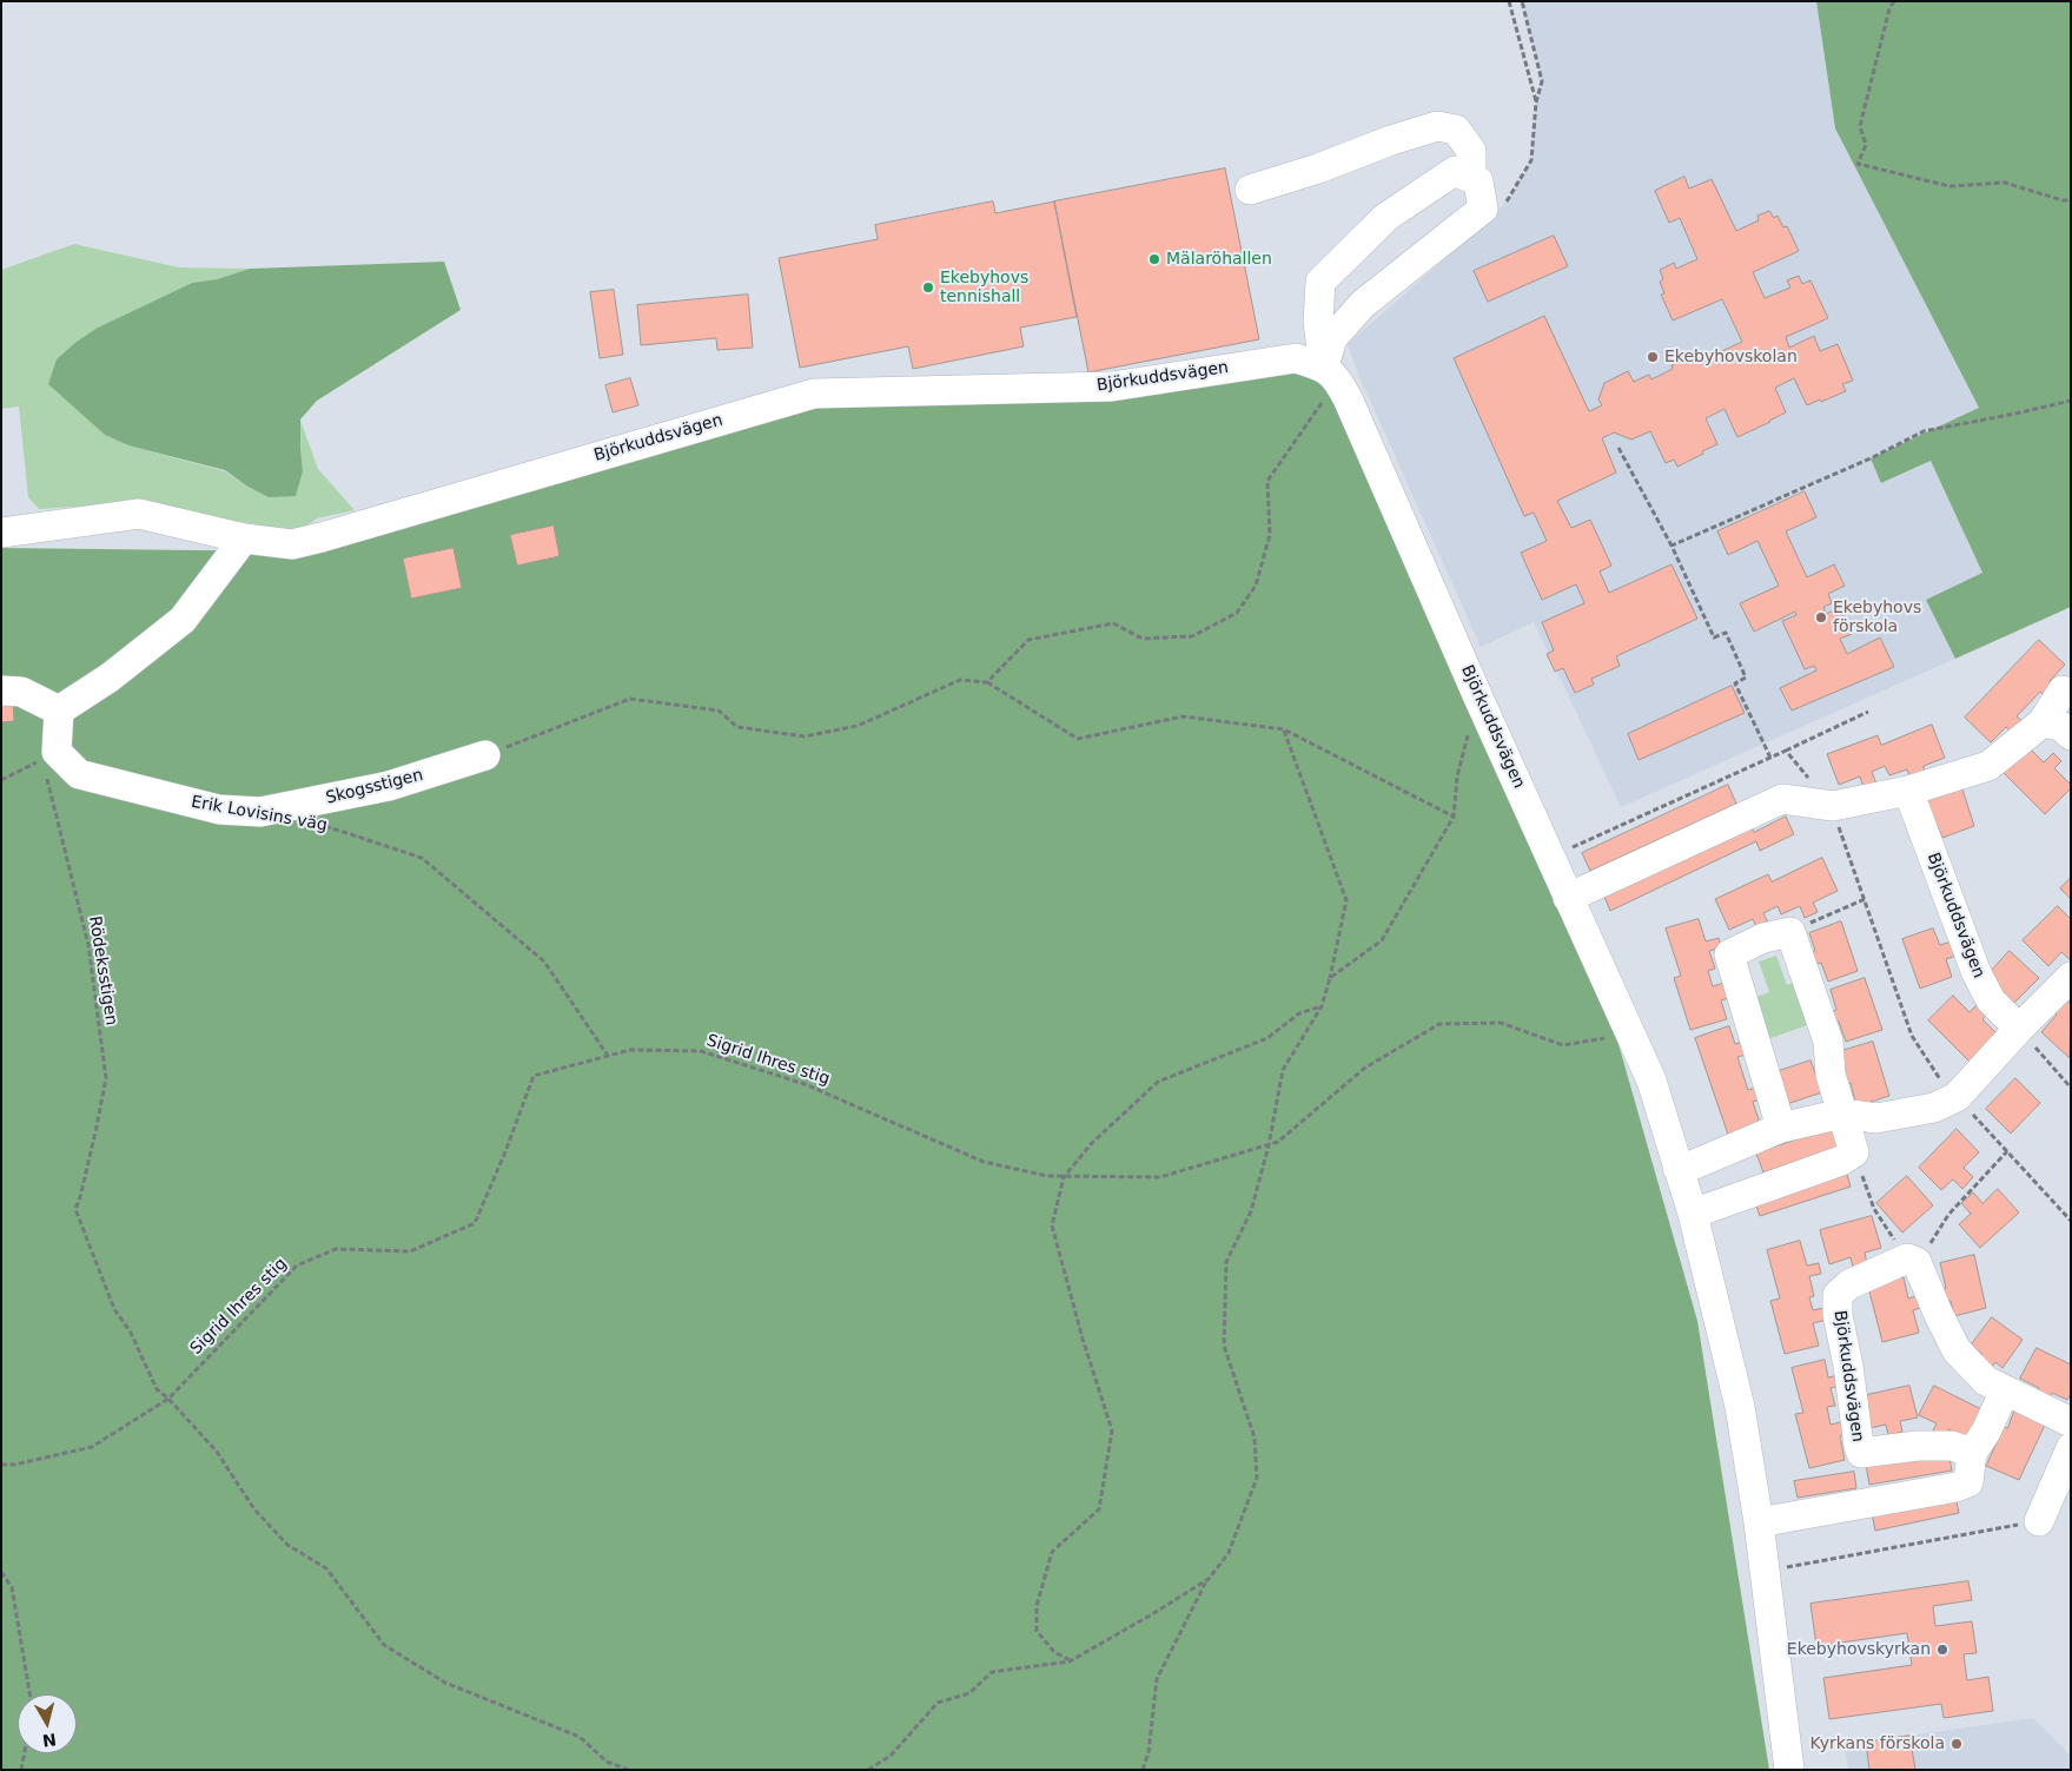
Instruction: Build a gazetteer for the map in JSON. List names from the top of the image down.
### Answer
{
  "streets": {
    "street": ["Björkuddsvägen", "Skogsstigen", "Erik Lovisins väg"],
    "path": ["Rödeksstigen", "Sigrid Ihres stig"]
  },
  "crossings": [
    ["Björkuddsvägen", "Sigrid Ihres stig"],
    ["Skogsstigen", "Erik Lovisins väg"],
    ["Erik Lovisins väg", "Rödeksstigen"],
    ["Erik Lovisins väg", "Sigrid Ihres stig"],
    ["Rödeksstigen", "Sigrid Ihres stig"]
  ],
  "places": [
    "Mälaröhallen",
    "Ekebyhovs tennishall",
    "Ekebyhovskolan",
    "Ekebyhovs förskola",
    "Ekebyhovskyrkan",
    "Kyrkans förskola"
  ],
  "north": "bottom"
}
